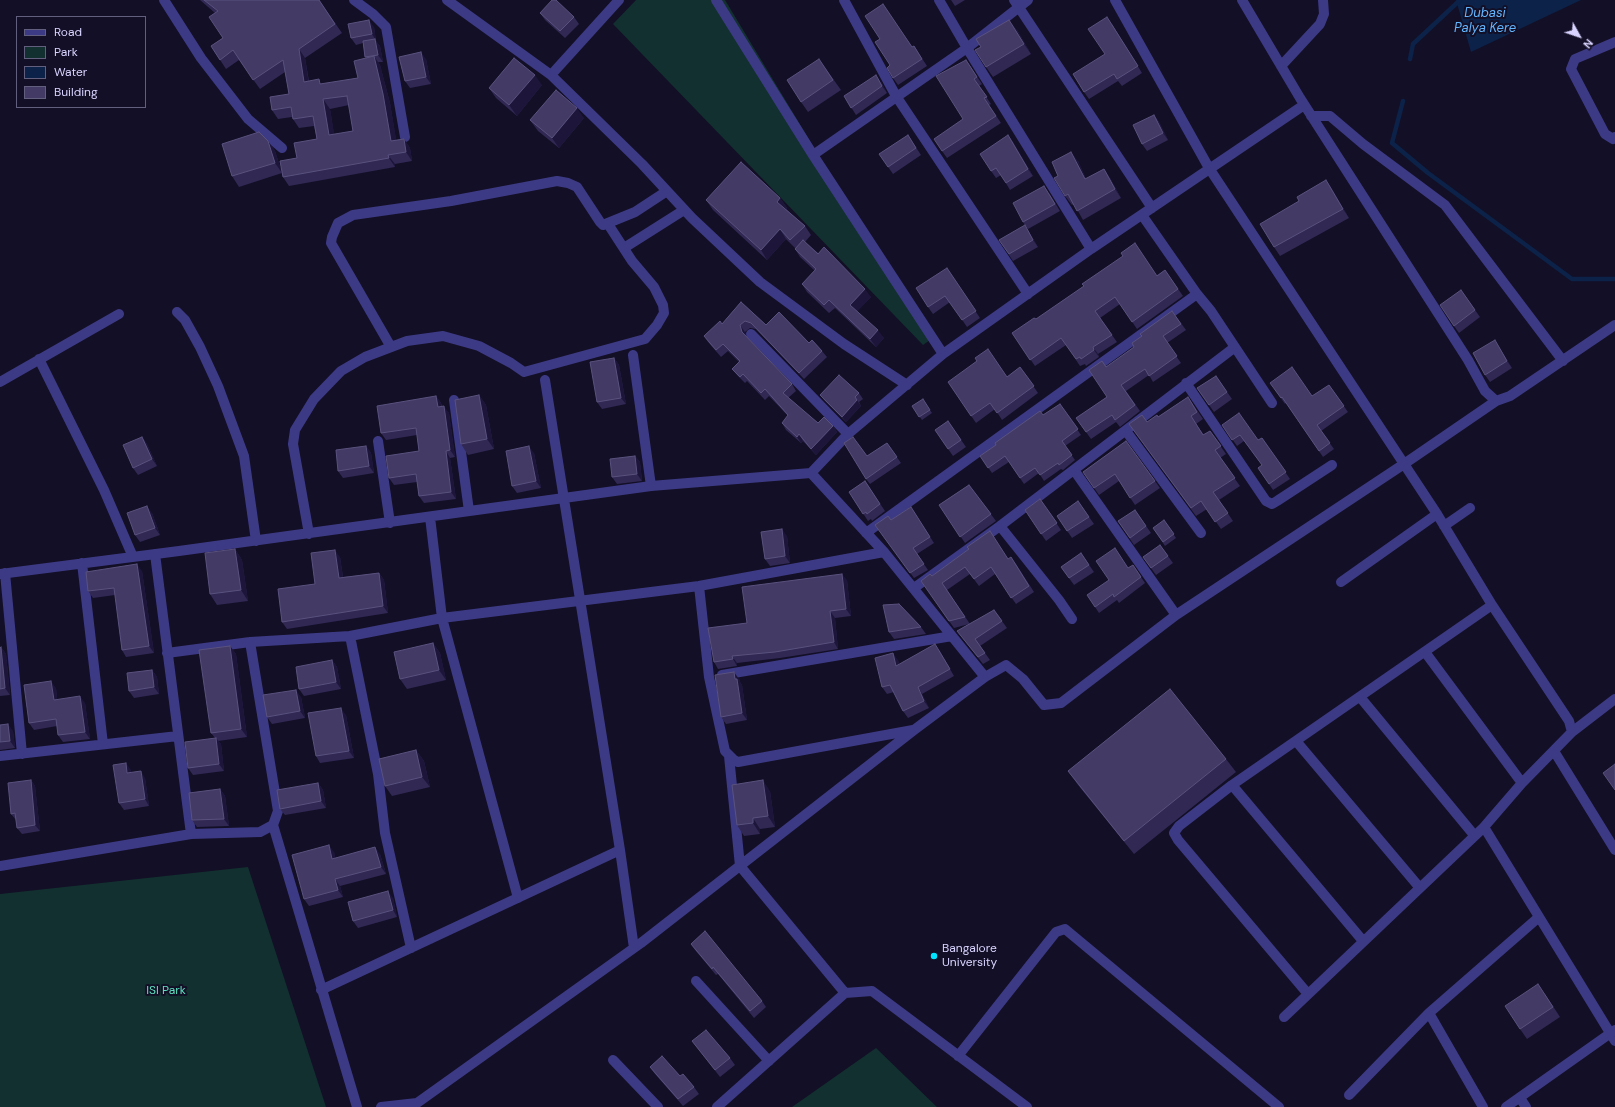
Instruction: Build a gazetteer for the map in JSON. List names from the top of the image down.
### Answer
{
  "water": ["Dubasi Palya Kere"],
  "parks": ["ISI Park"],
  "places": ["Bangalore University"],
  "legend": [
    "Road",
    "Park",
    "Water",
    "Building"
  ],
  "north": "bottom right"
}
